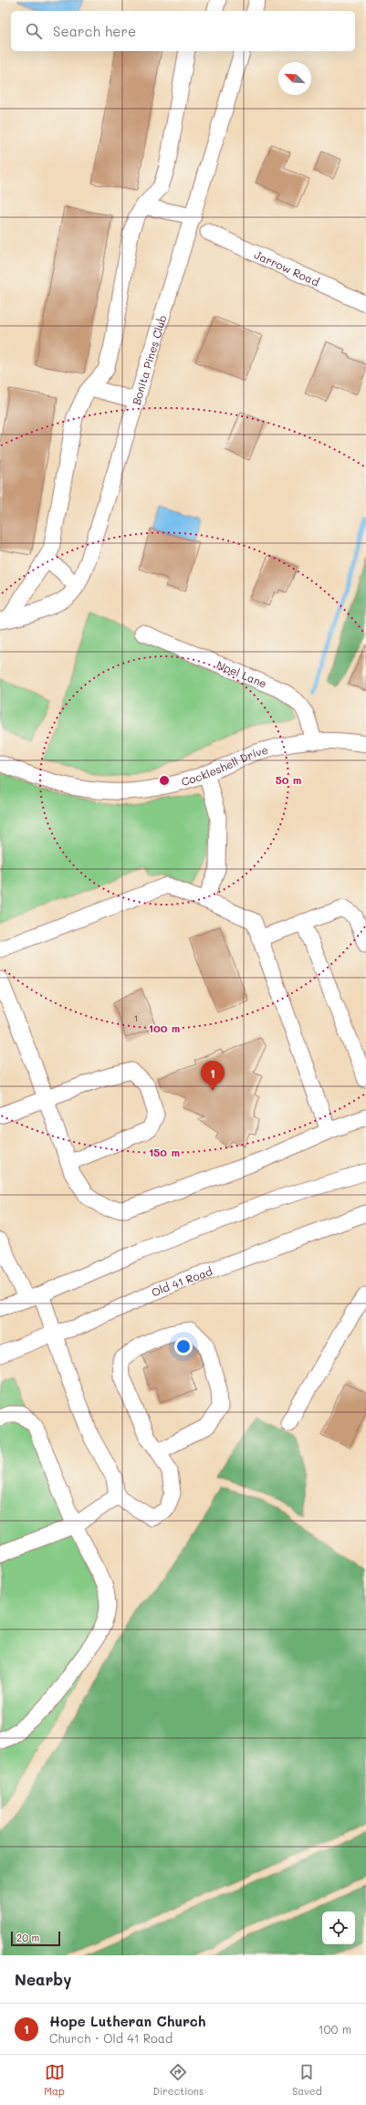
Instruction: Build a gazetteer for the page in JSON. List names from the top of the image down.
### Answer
{
  "streets": {
    "street": [
      "Jarrow Road",
      "Bonita Pines Club",
      "Noel Lane",
      "Cockleshell Drive",
      "Old 41 Road"
    ]
  },
  "crossings": [
    ["Noel Lane", "Cockleshell Drive"]
  ],
  "house_numbers": ["1"],
  "scale_bar": "20 m",
  "north": "top left",
  "page": {
    "search": "Search here",
    "pins": "1",
    "scale": "20 m",
    "heading": "Nearby",
    "list": [
      {
        "mark": "1",
        "name": "Hope Lutheran Church",
        "note": "Church · Old 41 Road",
        "value": "100 m"
      }
    ],
    "nav": ["Map", "Directions", "Saved"]
  },
  "rings": ["50 m", "100 m", "150 m"]
}
